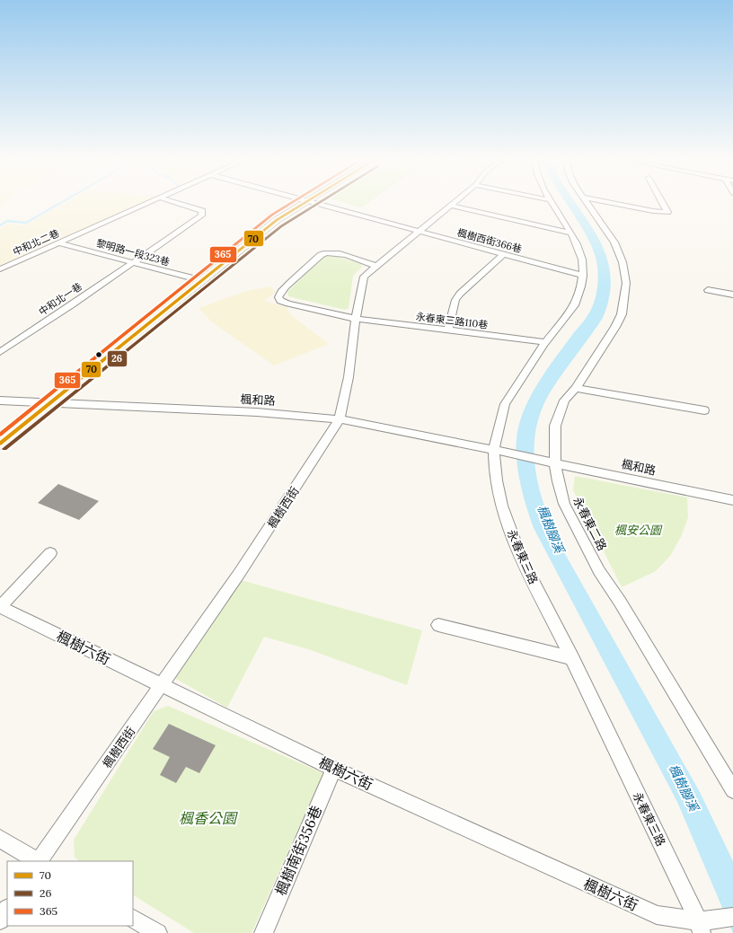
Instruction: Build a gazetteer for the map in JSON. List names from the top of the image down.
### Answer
{
  "streets": {
    "street": [
      "楓樹西街366巷",
      "中和北二巷",
      "黎明路一段323巷",
      "中和北一巷",
      "永春東三路110巷",
      "楓和路",
      "楓樹西街",
      "永春東二路",
      "永春東三路",
      "楓樹六街",
      "楓樹南街356巷"
    ]
  },
  "crossings": [
    ["楓樹西街366巷", "楓樹西街"],
    ["楓樹西街366巷", "永春東三路"],
    ["中和北二巷", "黎明路一段323巷"],
    ["黎明路一段323巷", "中和北一巷"],
    ["永春東三路110巷", "楓樹西街"],
    ["永春東三路110巷", "永春東三路"],
    ["楓和路", "楓樹西街"],
    ["楓和路", "永春東二路"],
    ["楓和路", "永春東三路"],
    ["楓樹西街", "楓樹六街"],
    ["永春東三路", "楓樹六街"],
    ["楓樹六街", "楓樹南街356巷"]
  ],
  "water": ["楓樹腳溪"],
  "parks": ["楓安公園", "楓香公園"],
  "lines": ["transit line 70", "transit line 26", "transit line 365"],
  "legend": ["70", "26", "365"]
}
